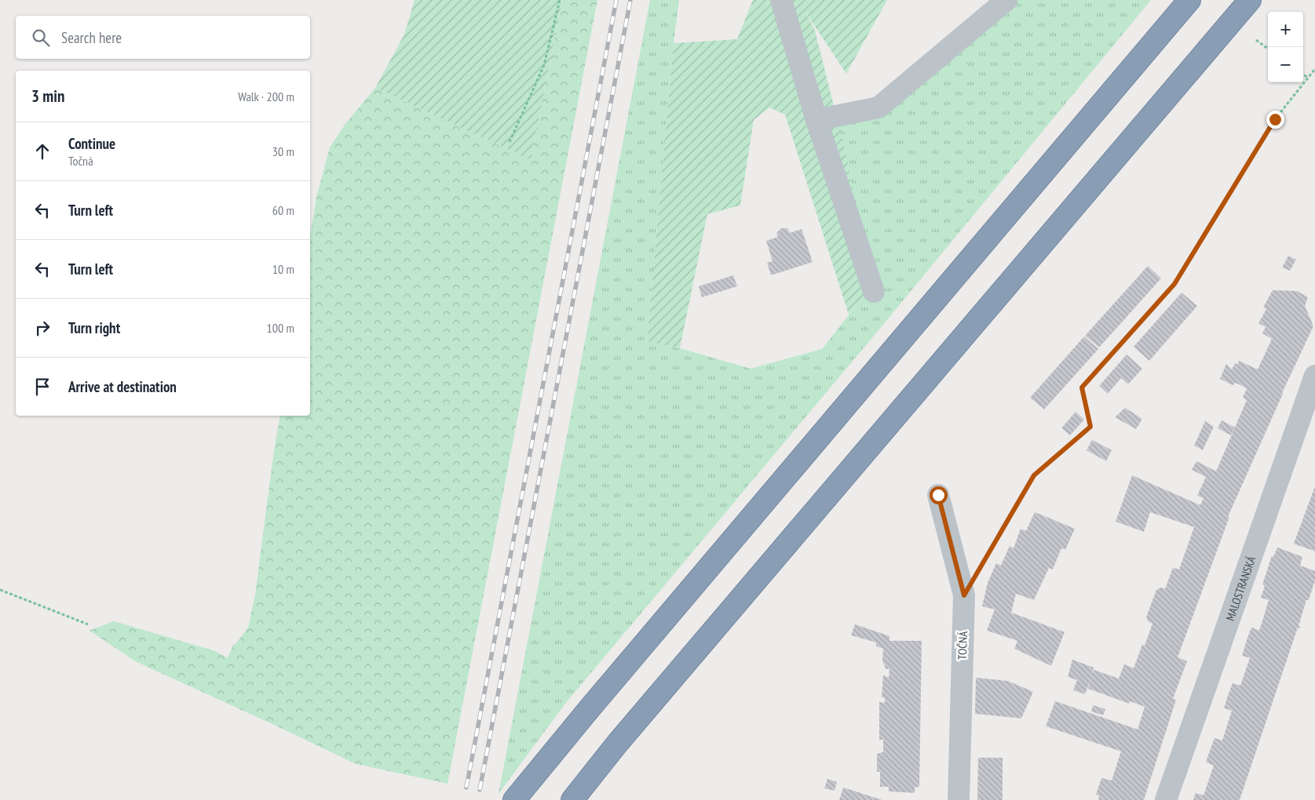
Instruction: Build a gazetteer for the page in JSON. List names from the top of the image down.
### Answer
{
  "streets": {
    "street": ["MALOSTRANSKÁ", "TOČNÁ"]
  },
  "page": {
    "map_buttons": ["+", "−"],
    "search": "Search here",
    "heading": ["3 min", "Walk · 200 m"],
    "list": [
      ["Continue", "Točná", "30 m"],
      ["Turn left", "60 m"],
      ["Turn left", "10 m"],
      ["Turn right", "100 m"],
      "Arrive at destination"
    ]
  }
}
